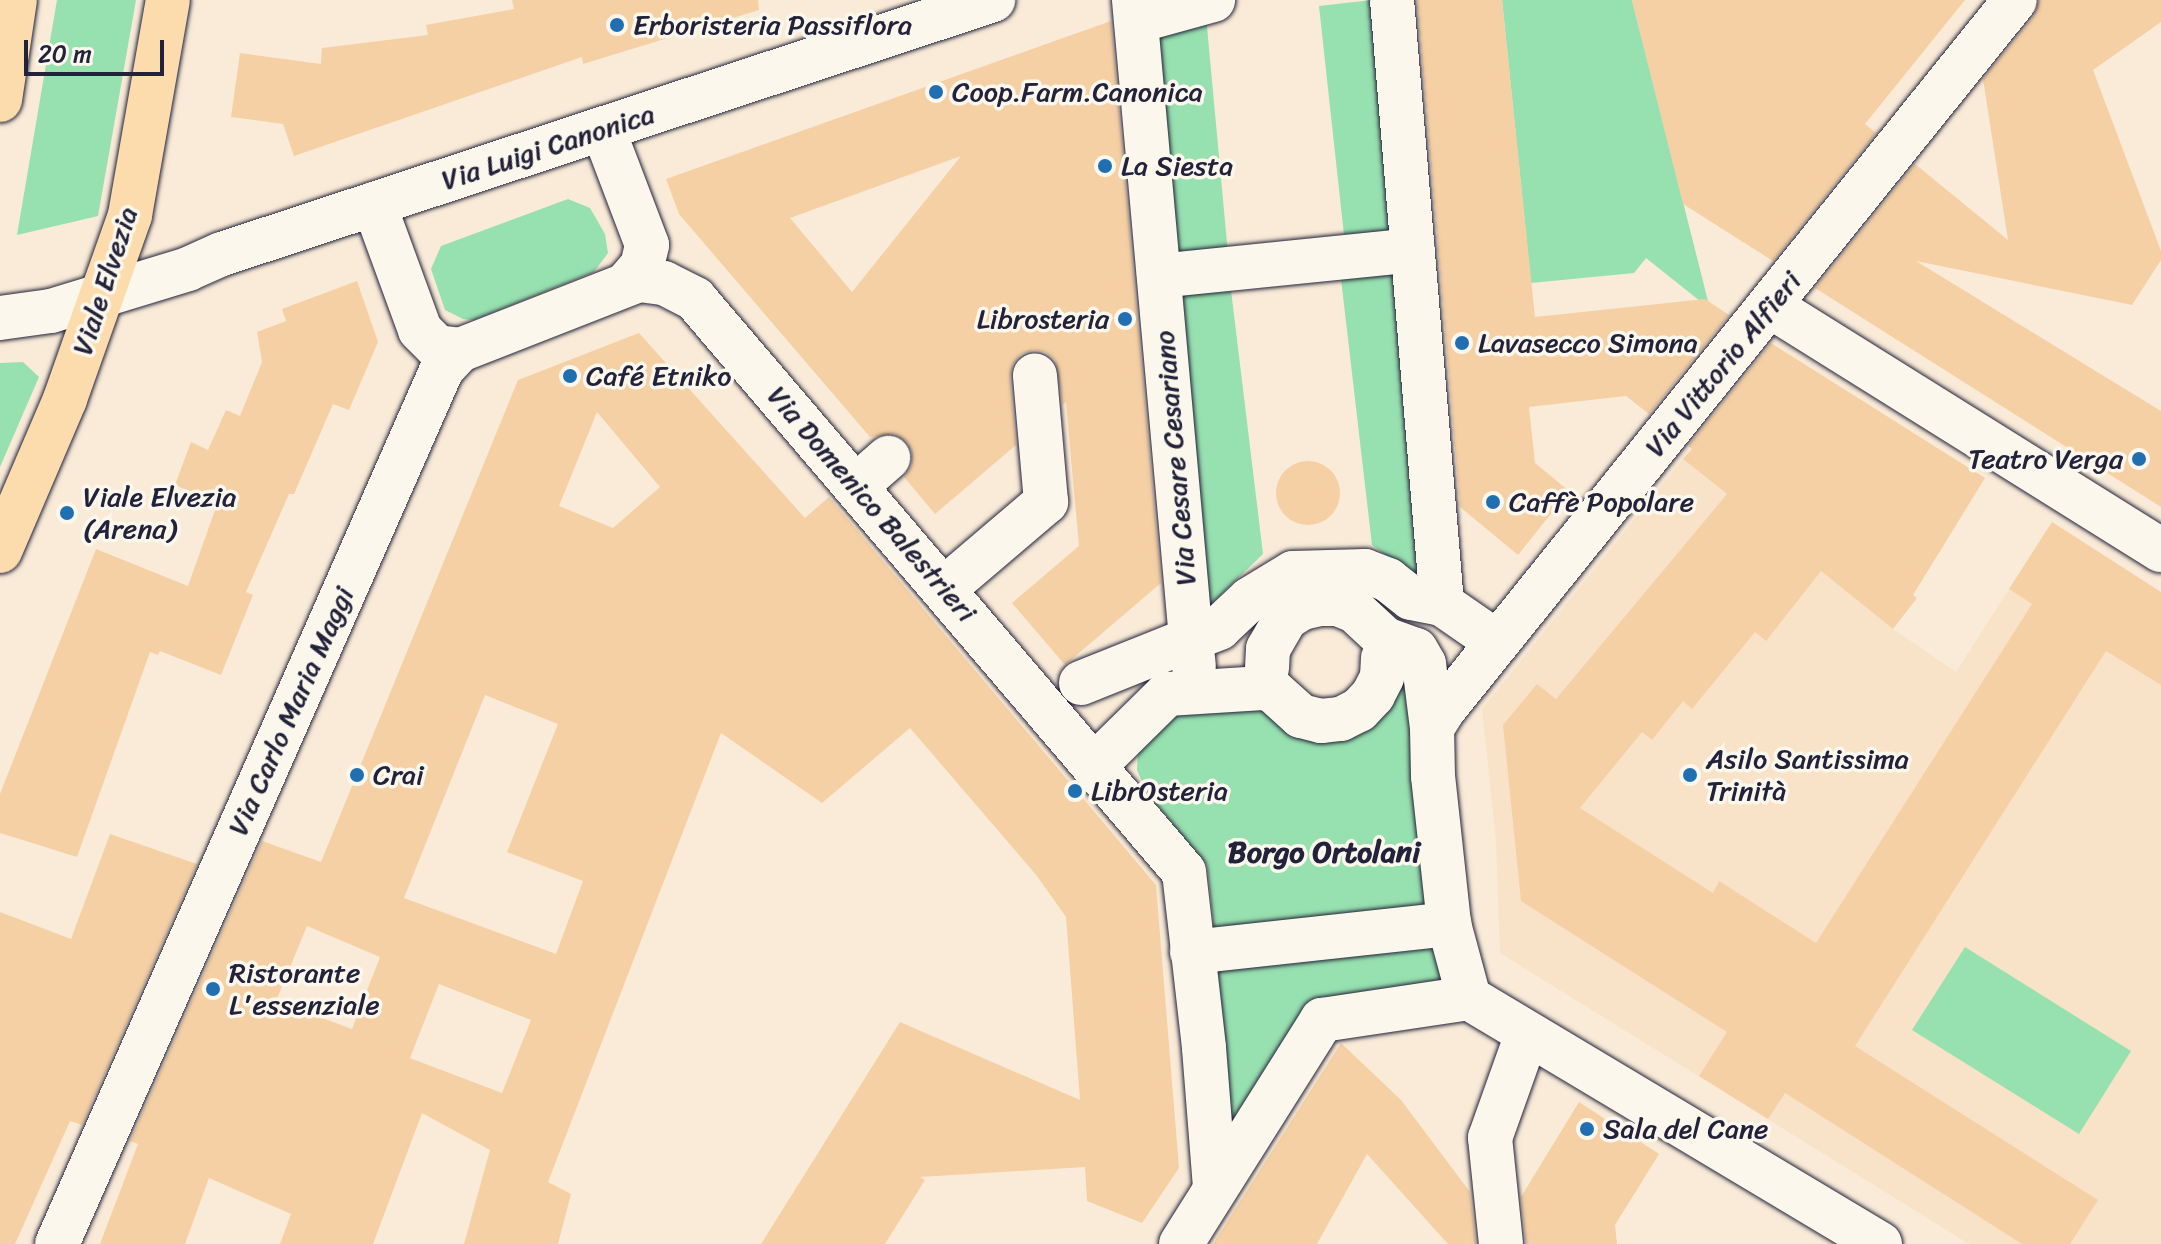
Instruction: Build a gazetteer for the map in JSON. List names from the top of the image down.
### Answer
{
  "streets": {
    "main road": ["Viale Elvezia"],
    "street": [
      "Via Luigi Canonica",
      "Via Vittorio Alfieri",
      "Via Cesare Cesariano",
      "Via Domenico Balestrieri",
      "Via Carlo Maria Maggi"
    ]
  },
  "crossings": [
    ["Via Luigi Canonica", "Viale Elvezia"],
    ["Via Domenico Balestrieri", "Via Carlo Maria Maggi"]
  ],
  "districts": ["Borgo Ortolani"],
  "places": [
    "Erboristeria Passiflora",
    "Coop.Farm.Canonica",
    "La Siesta",
    "Librosteria",
    "Lavasecco Simona",
    "Café Etniko",
    "Teatro Verga",
    "Caffè Popolare",
    "Viale Elvezia (Arena)",
    "Crai",
    "Asilo Santissima Trinità",
    "LibrOsteria",
    "Ristorante L'essenziale",
    "Sala del Cane"
  ],
  "scale_bar": "20 m"
}
